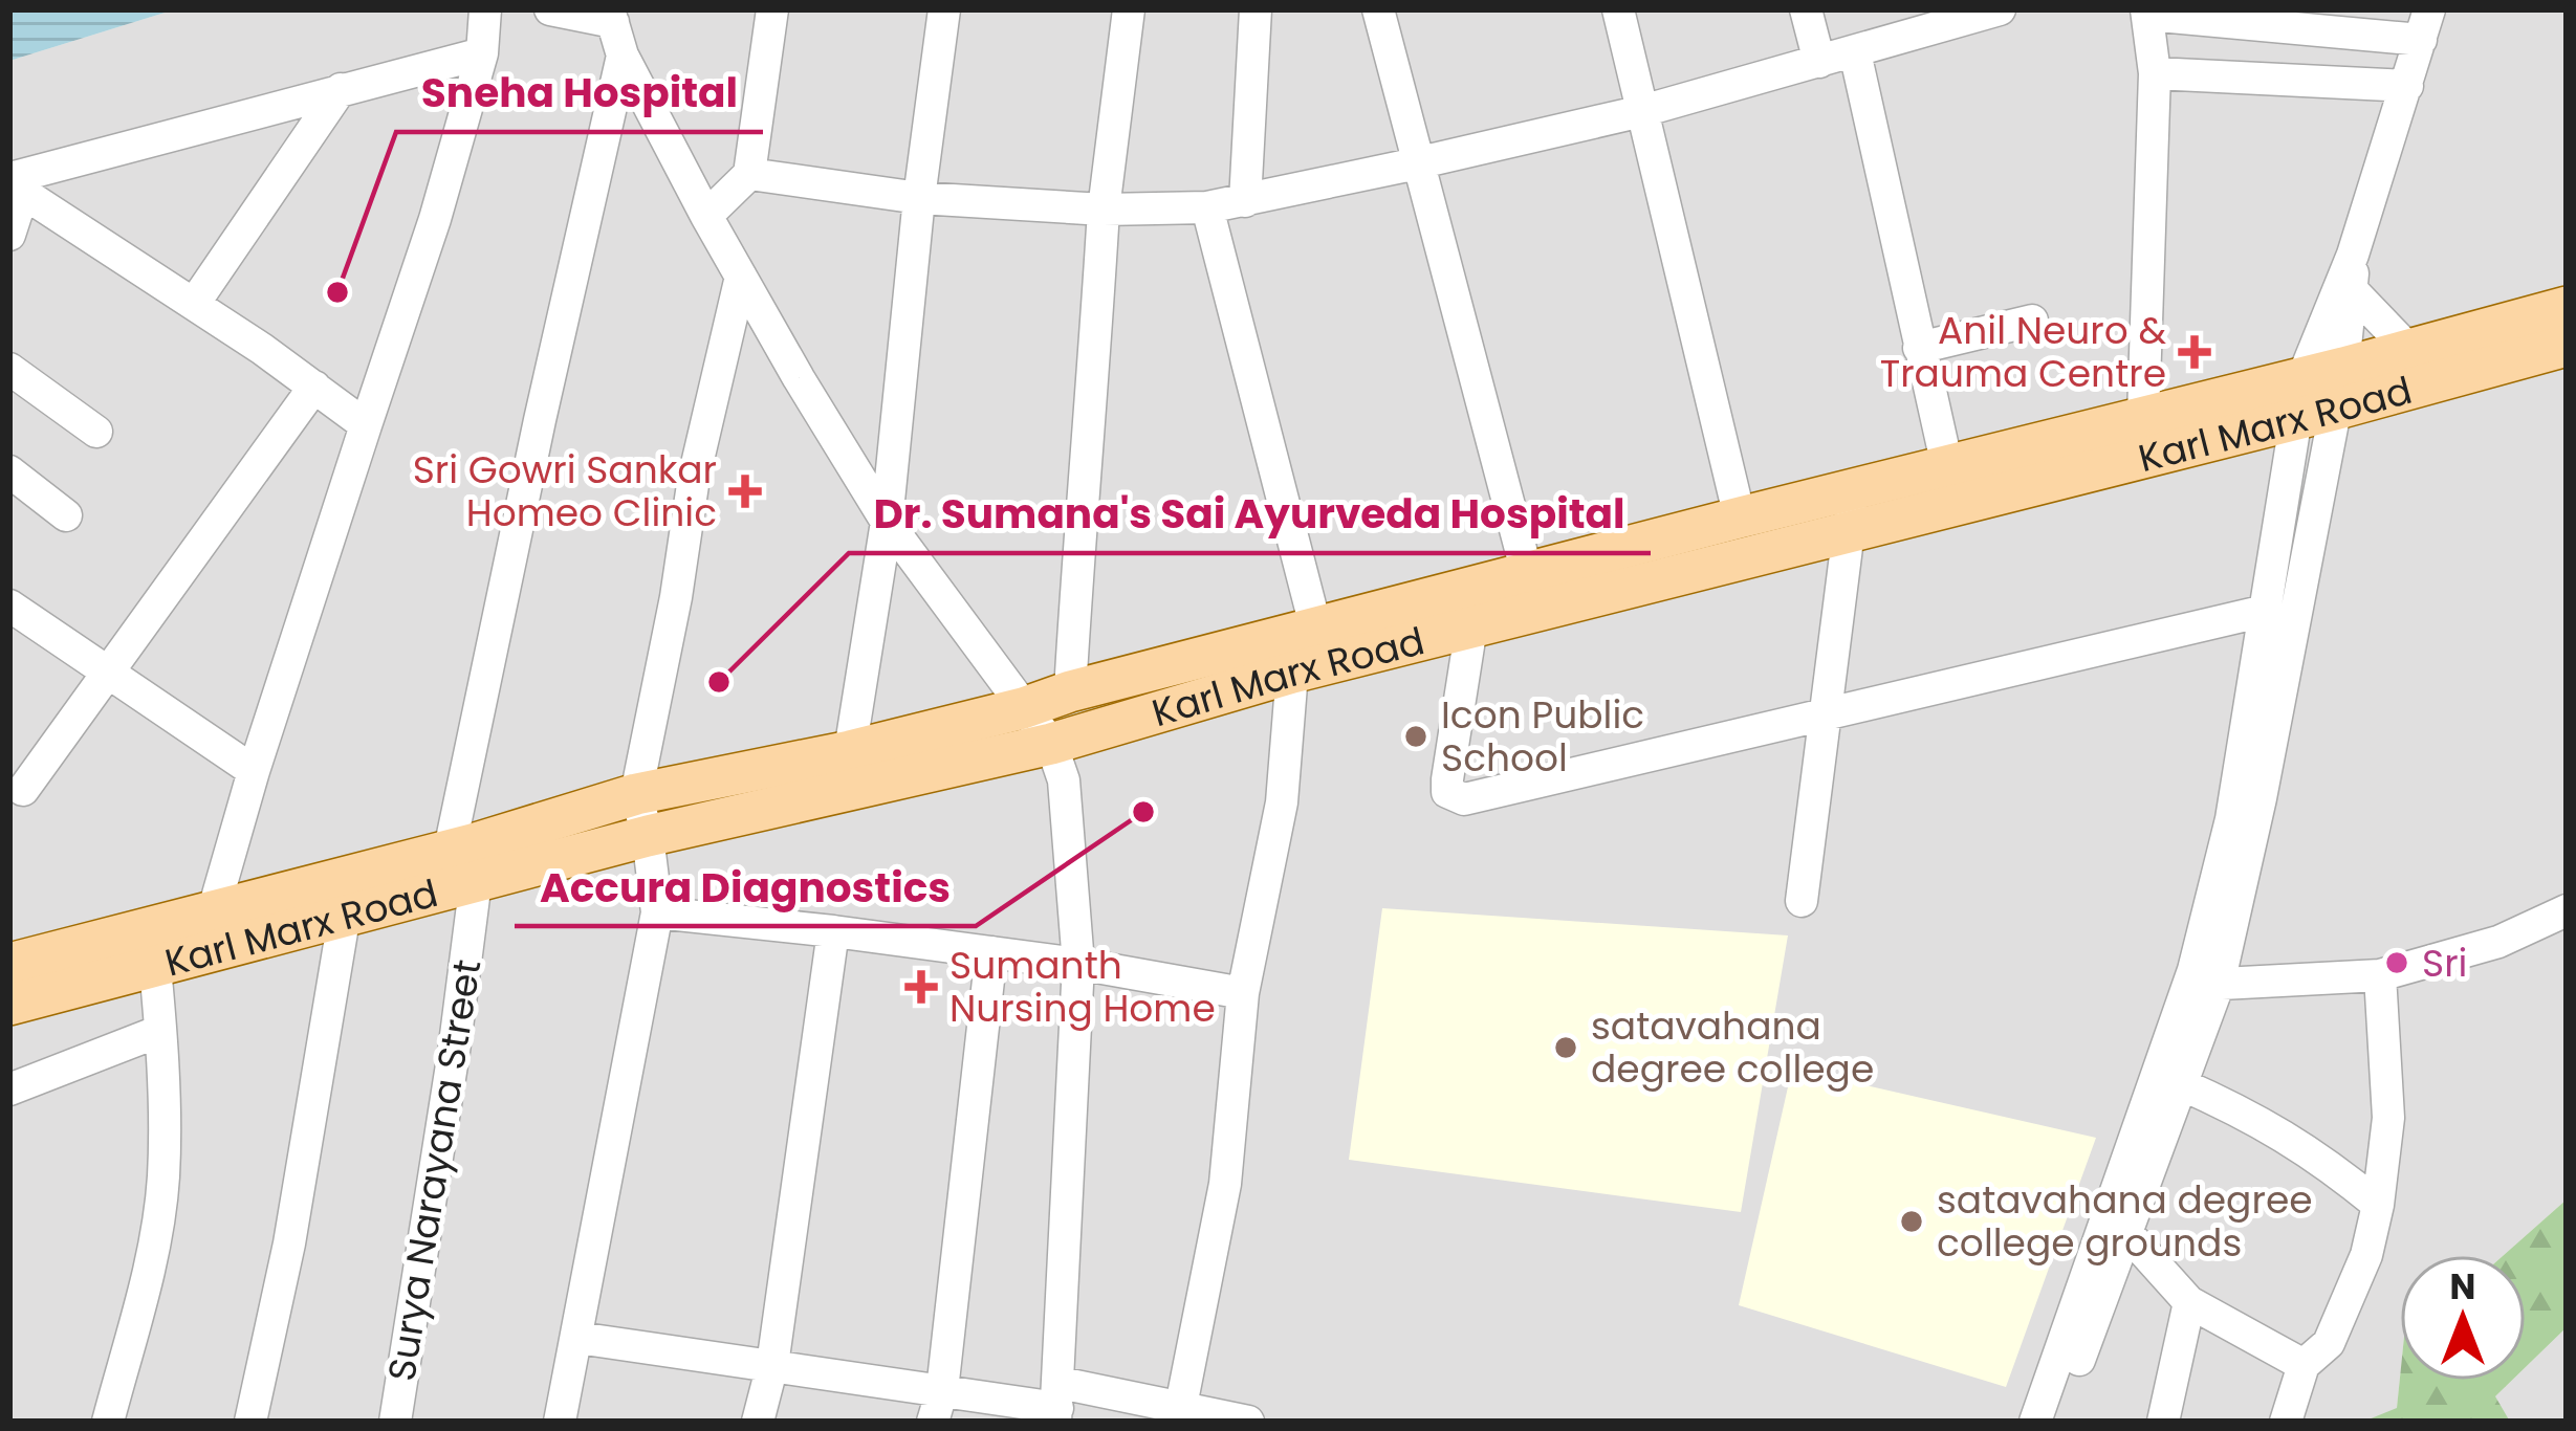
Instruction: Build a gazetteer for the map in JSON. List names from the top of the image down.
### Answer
{
  "streets": {
    "main road": ["Karl Marx Road"],
    "street": ["Surya Narayana Street"]
  },
  "crossings": [
    ["Karl Marx Road", "Surya Narayana Street"]
  ],
  "places": {
    "other": [
      "Sneha Hospital",
      "Dr. Sumana's Sai Ayurveda Hospital",
      "Icon Public School",
      "Accura Diagnostics",
      "Sri",
      "satavahana degree college",
      "satavahana degree college grounds"
    ],
    "health": ["Anil Neuro & Trauma Centre", "Sri Gowri Sankar Homeo Clinic", "Sumanth Nursing Home"]
  },
  "north": "top"
}
